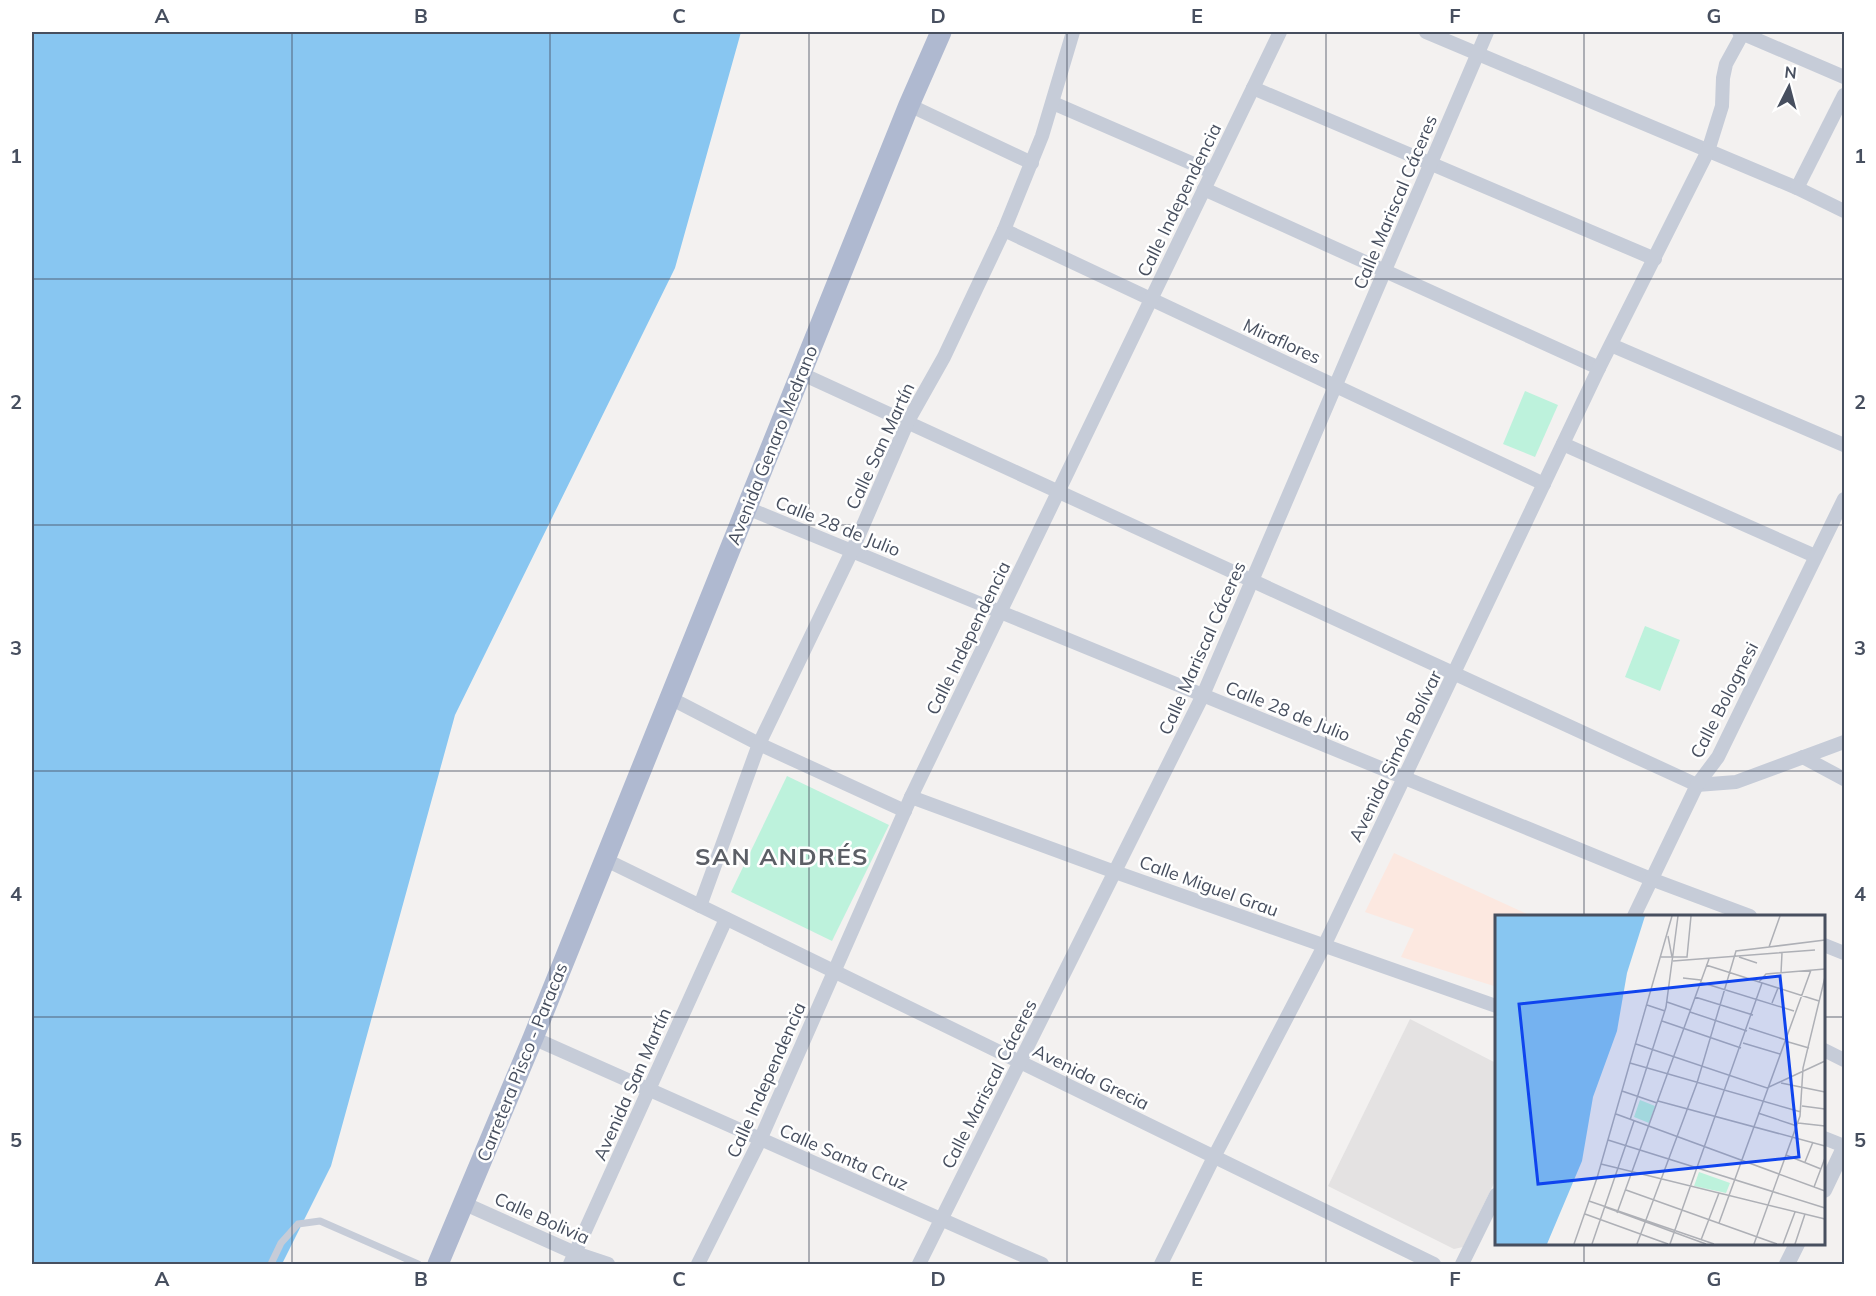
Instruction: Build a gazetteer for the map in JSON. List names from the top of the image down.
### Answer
{
  "streets": {
    "main road": ["Avenida Genaro Medrano", "Carretera Pisco - Paracas"],
    "street": [
      "Calle Independencia",
      "Calle Mariscal Cáceres",
      "Miraflores",
      "Calle San Martín",
      "Calle 28 de Julio",
      "Calle Bolognesi",
      "Avenida Simón Bolívar",
      "Calle Miguel Grau",
      "Avenida Grecia",
      "Avenida San Martín",
      "Calle Santa Cruz",
      "Calle Bolivia"
    ]
  },
  "crossings": [
    ["Calle Independencia", "Miraflores"],
    ["Calle Independencia", "Calle 28 de Julio"],
    ["Calle Independencia", "Calle Miguel Grau"],
    ["Calle Independencia", "Avenida Grecia"],
    ["Calle Independencia", "Calle Santa Cruz"],
    ["Calle Mariscal Cáceres", "Miraflores"],
    ["Calle Mariscal Cáceres", "Calle 28 de Julio"],
    ["Calle Mariscal Cáceres", "Calle Miguel Grau"],
    ["Calle Mariscal Cáceres", "Avenida Grecia"],
    ["Calle Mariscal Cáceres", "Calle Santa Cruz"],
    ["Miraflores", "Calle San Martín"],
    ["Miraflores", "Avenida Simón Bolívar"],
    ["Avenida Genaro Medrano", "Calle 28 de Julio"],
    ["Avenida Genaro Medrano", "Carretera Pisco - Paracas"],
    ["Avenida Genaro Medrano", "Avenida Grecia"],
    ["Calle San Martín", "Calle 28 de Julio"],
    ["Calle San Martín", "Avenida Grecia"],
    ["Calle 28 de Julio", "Calle Bolognesi"],
    ["Calle 28 de Julio", "Avenida Simón Bolívar"],
    ["Avenida Simón Bolívar", "Calle Miguel Grau"],
    ["Avenida Simón Bolívar", "Avenida Grecia"],
    ["Carretera Pisco - Paracas", "Avenida Grecia"],
    ["Carretera Pisco - Paracas", "Calle Santa Cruz"],
    ["Carretera Pisco - Paracas", "Calle Bolivia"],
    ["Avenida Grecia", "Avenida San Martín"],
    ["Avenida San Martín", "Calle Santa Cruz"],
    ["Avenida San Martín", "Calle Bolivia"]
  ],
  "districts": ["SAN ANDRÉS"],
  "north": "top",
  "grid": {
    "columns": [
      "A",
      "B",
      "C",
      "D",
      "E",
      "F",
      "G"
    ],
    "rows": [
      "1",
      "2",
      "3",
      "4",
      "5"
    ]
  }
}
